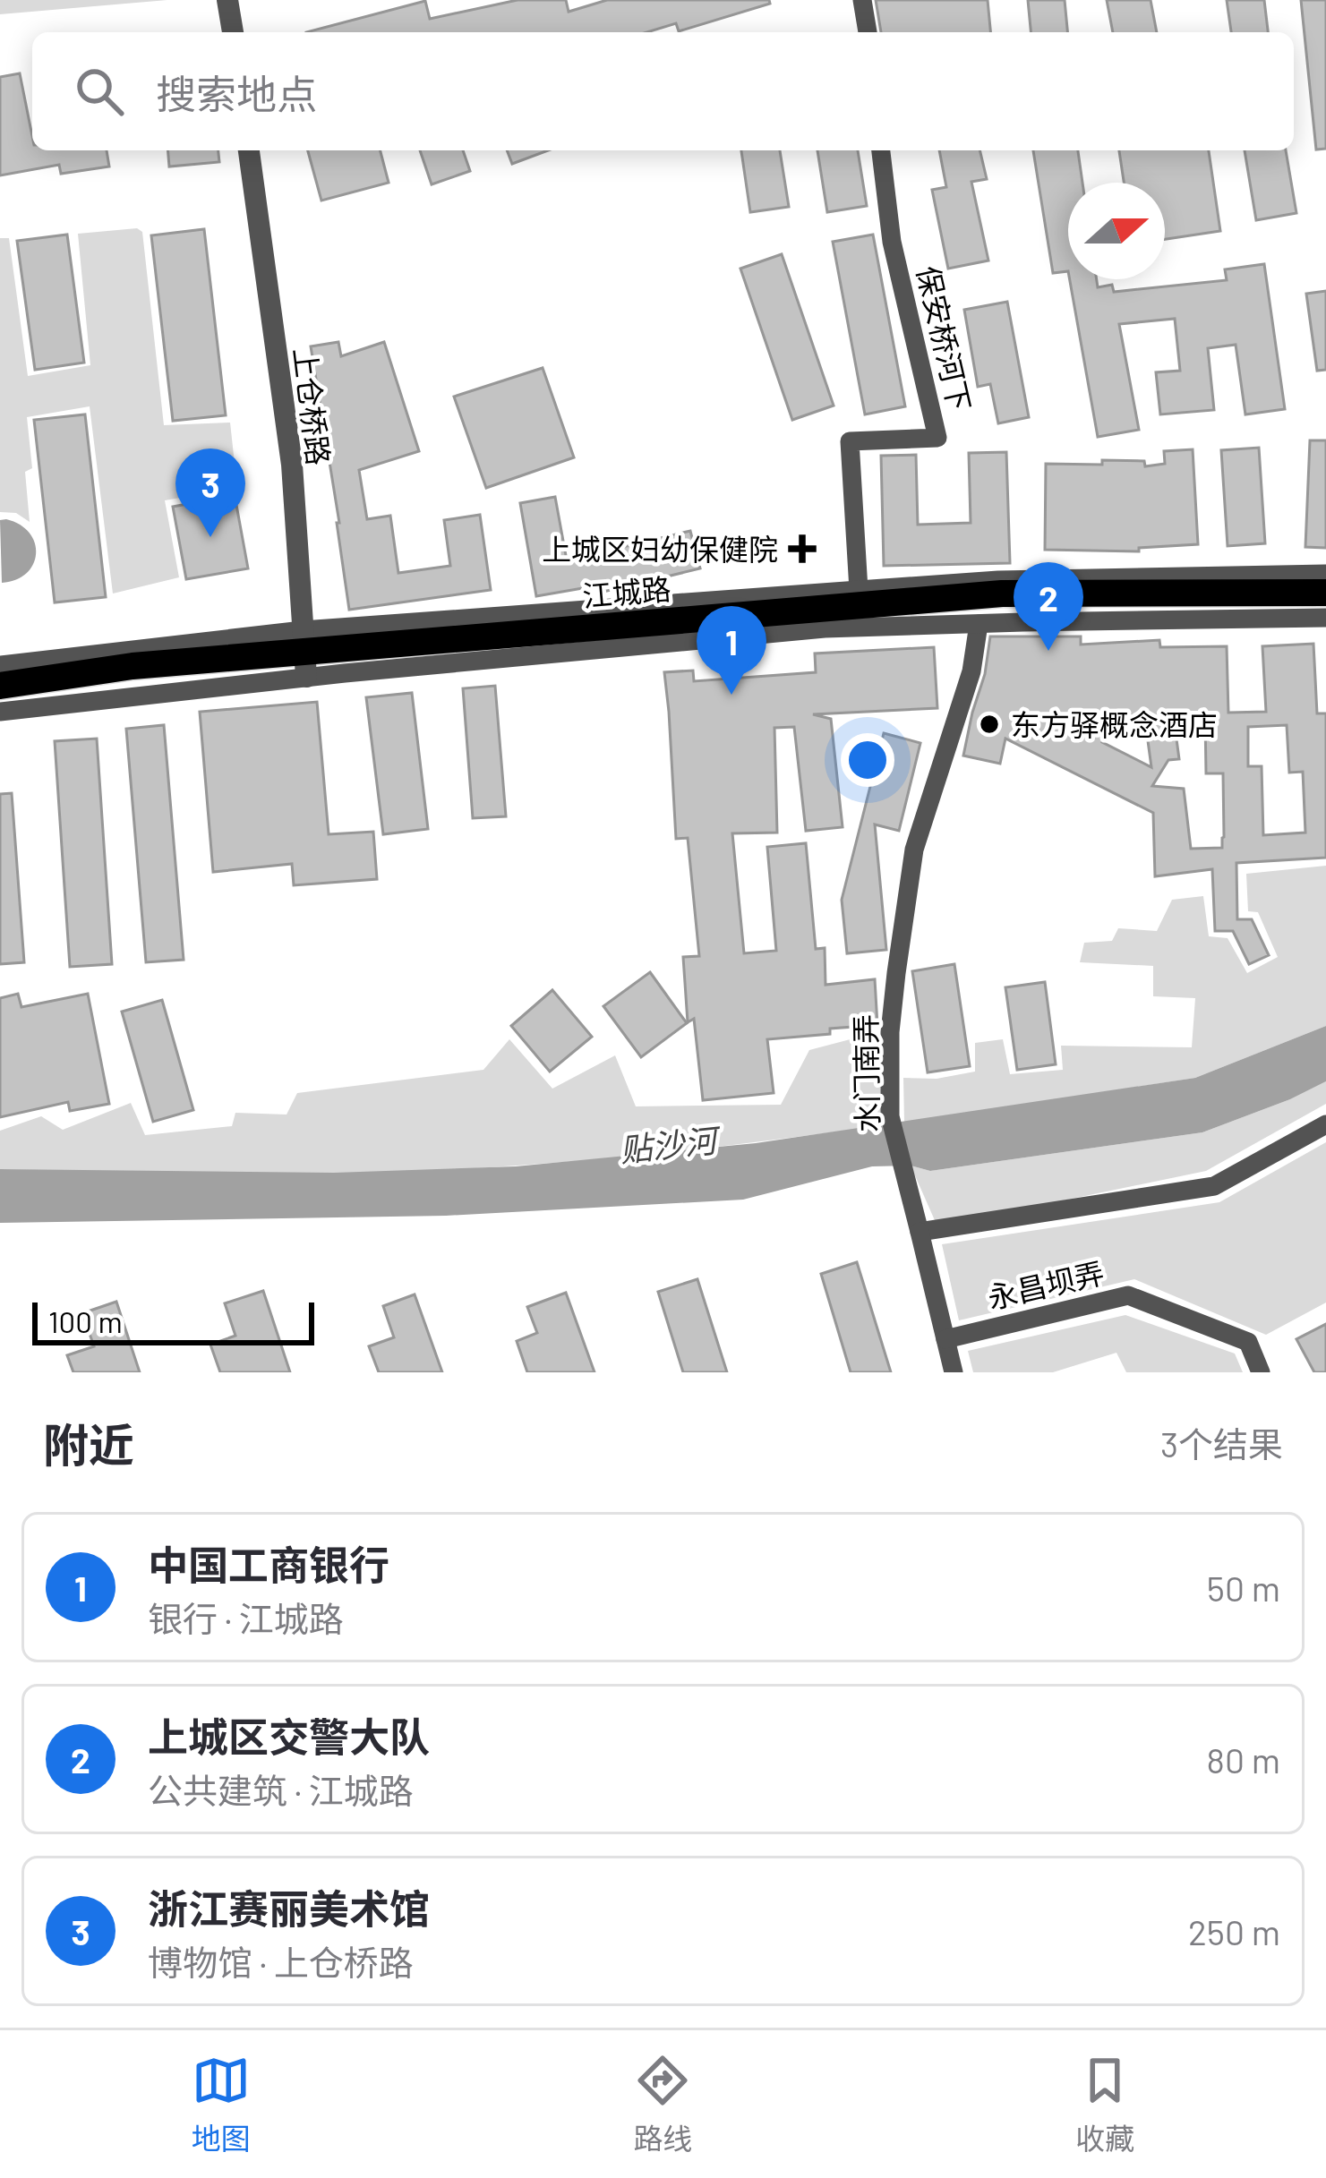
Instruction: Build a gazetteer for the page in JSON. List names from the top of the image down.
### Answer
{
  "streets": {
    "main road": ["江城路"],
    "street": [
      "保安桥河下",
      "上仓桥路",
      "水门南弄",
      "永昌坝弄"
    ]
  },
  "crossings": [
    ["保安桥河下", "江城路"],
    ["上仓桥路", "江城路"],
    ["江城路", "水门南弄"],
    ["水门南弄", "永昌坝弄"]
  ],
  "water": ["贴沙河"],
  "places": {
    "health": ["上城区妇幼保健院"],
    "other": ["东方驿概念酒店"]
  },
  "scale_bar": "100 m",
  "north": "right",
  "page": {
    "search": "搜索地点",
    "pins": ["3", "2", "1"],
    "scale": "100 m",
    "heading": ["附近", "3个结果"],
    "list": [
      {
        "mark": "1",
        "name": "中国工商银行",
        "note": "银行 · 江城路",
        "value": "50 m"
      },
      {
        "mark": "2",
        "name": "上城区交警大队",
        "note": "公共建筑 · 江城路",
        "value": "80 m"
      },
      {
        "mark": "3",
        "name": "浙江赛丽美术馆",
        "note": "博物馆 · 上仓桥路",
        "value": "250 m"
      }
    ],
    "nav": ["地图", "路线", "收藏"]
  }
}
